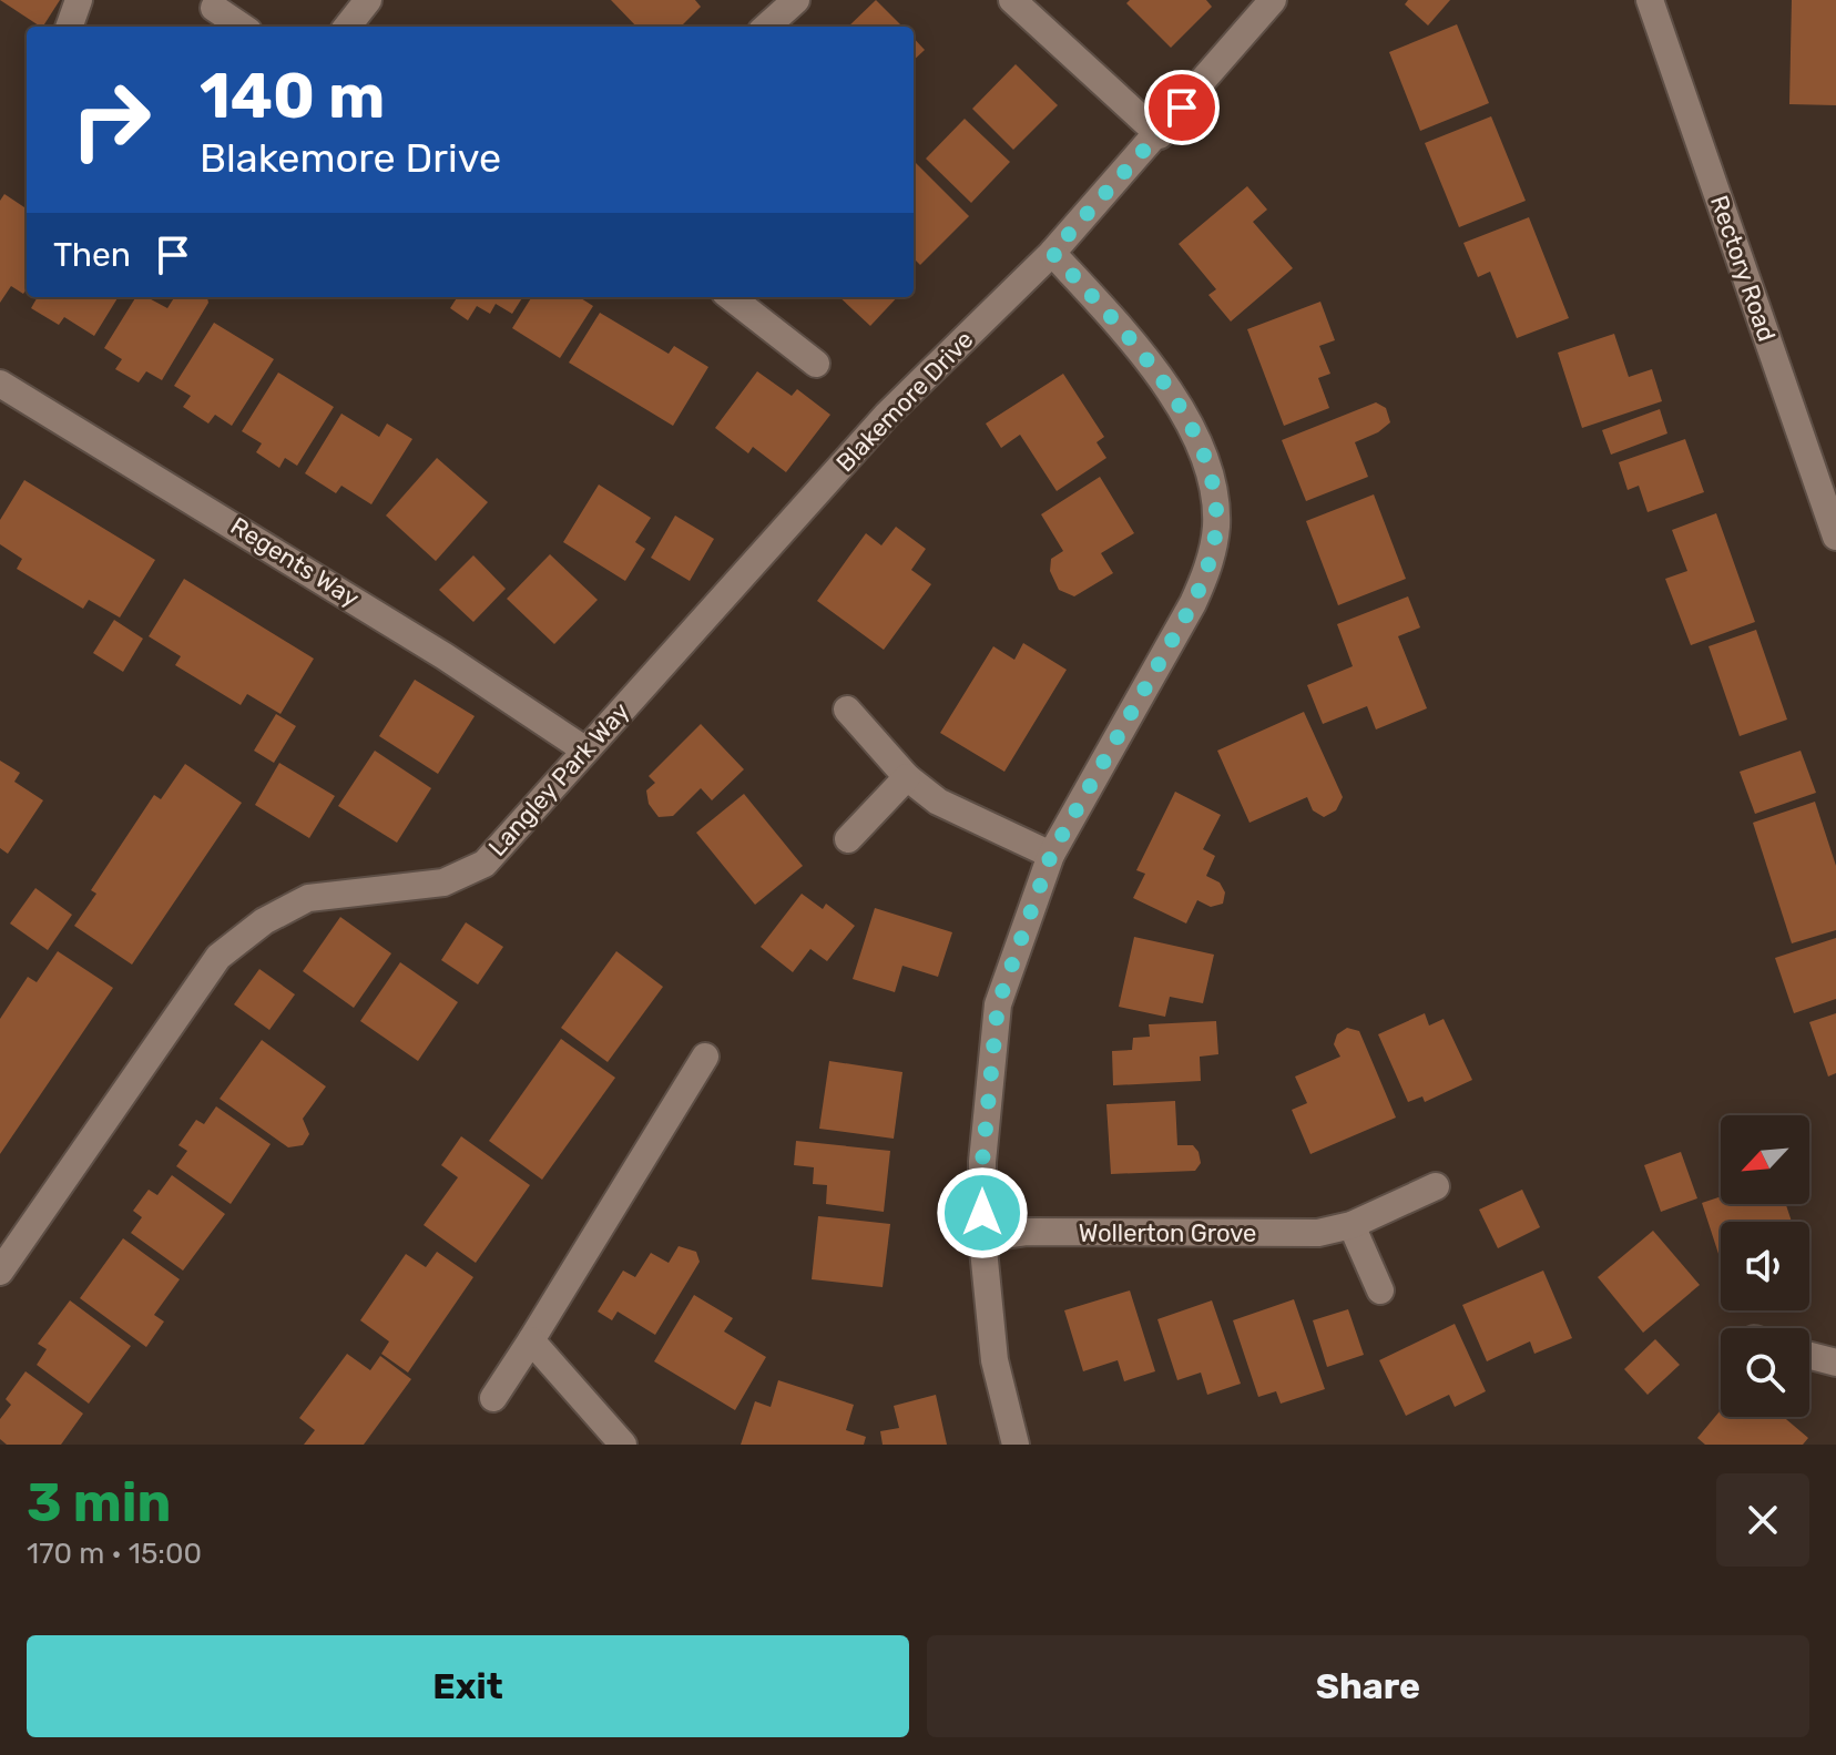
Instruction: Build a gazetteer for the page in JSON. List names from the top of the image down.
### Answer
{
  "streets": {
    "street": [
      "Rectory Road",
      "Blakemore Drive",
      "Regents Way",
      "Langley Park Way",
      "Wollerton Grove"
    ]
  },
  "crossings": [
    ["Blakemore Drive", "Langley Park Way"],
    ["Regents Way", "Langley Park Way"]
  ],
  "north": "bottom left",
  "page": {
    "turn": ["140 m", "Blakemore Drive"],
    "then": "Then",
    "heading": ["3 min", "170 m · 15:00"],
    "buttons": ["Exit", "Share"]
  }
}
